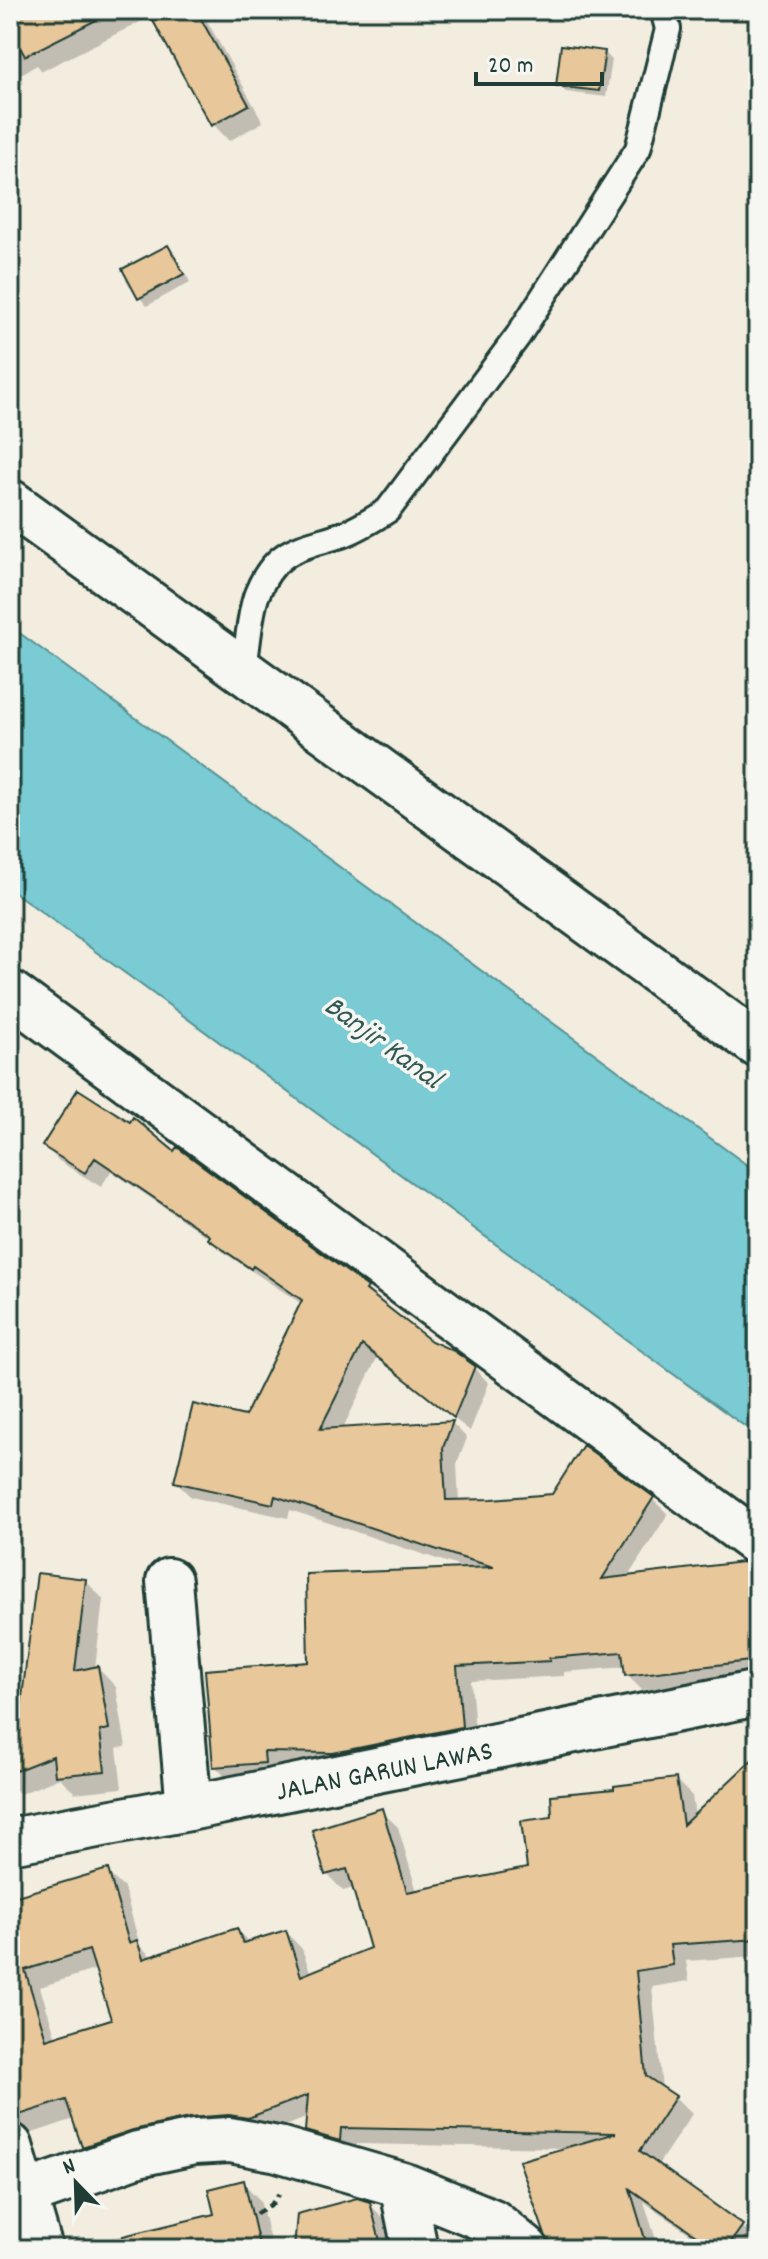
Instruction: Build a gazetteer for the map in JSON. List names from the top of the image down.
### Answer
{
  "streets": {
    "street": ["JALAN GARUN LAWAS"]
  },
  "water": ["Banjir Kanal"],
  "scale_bar": "20 m",
  "north": "top left"
}
